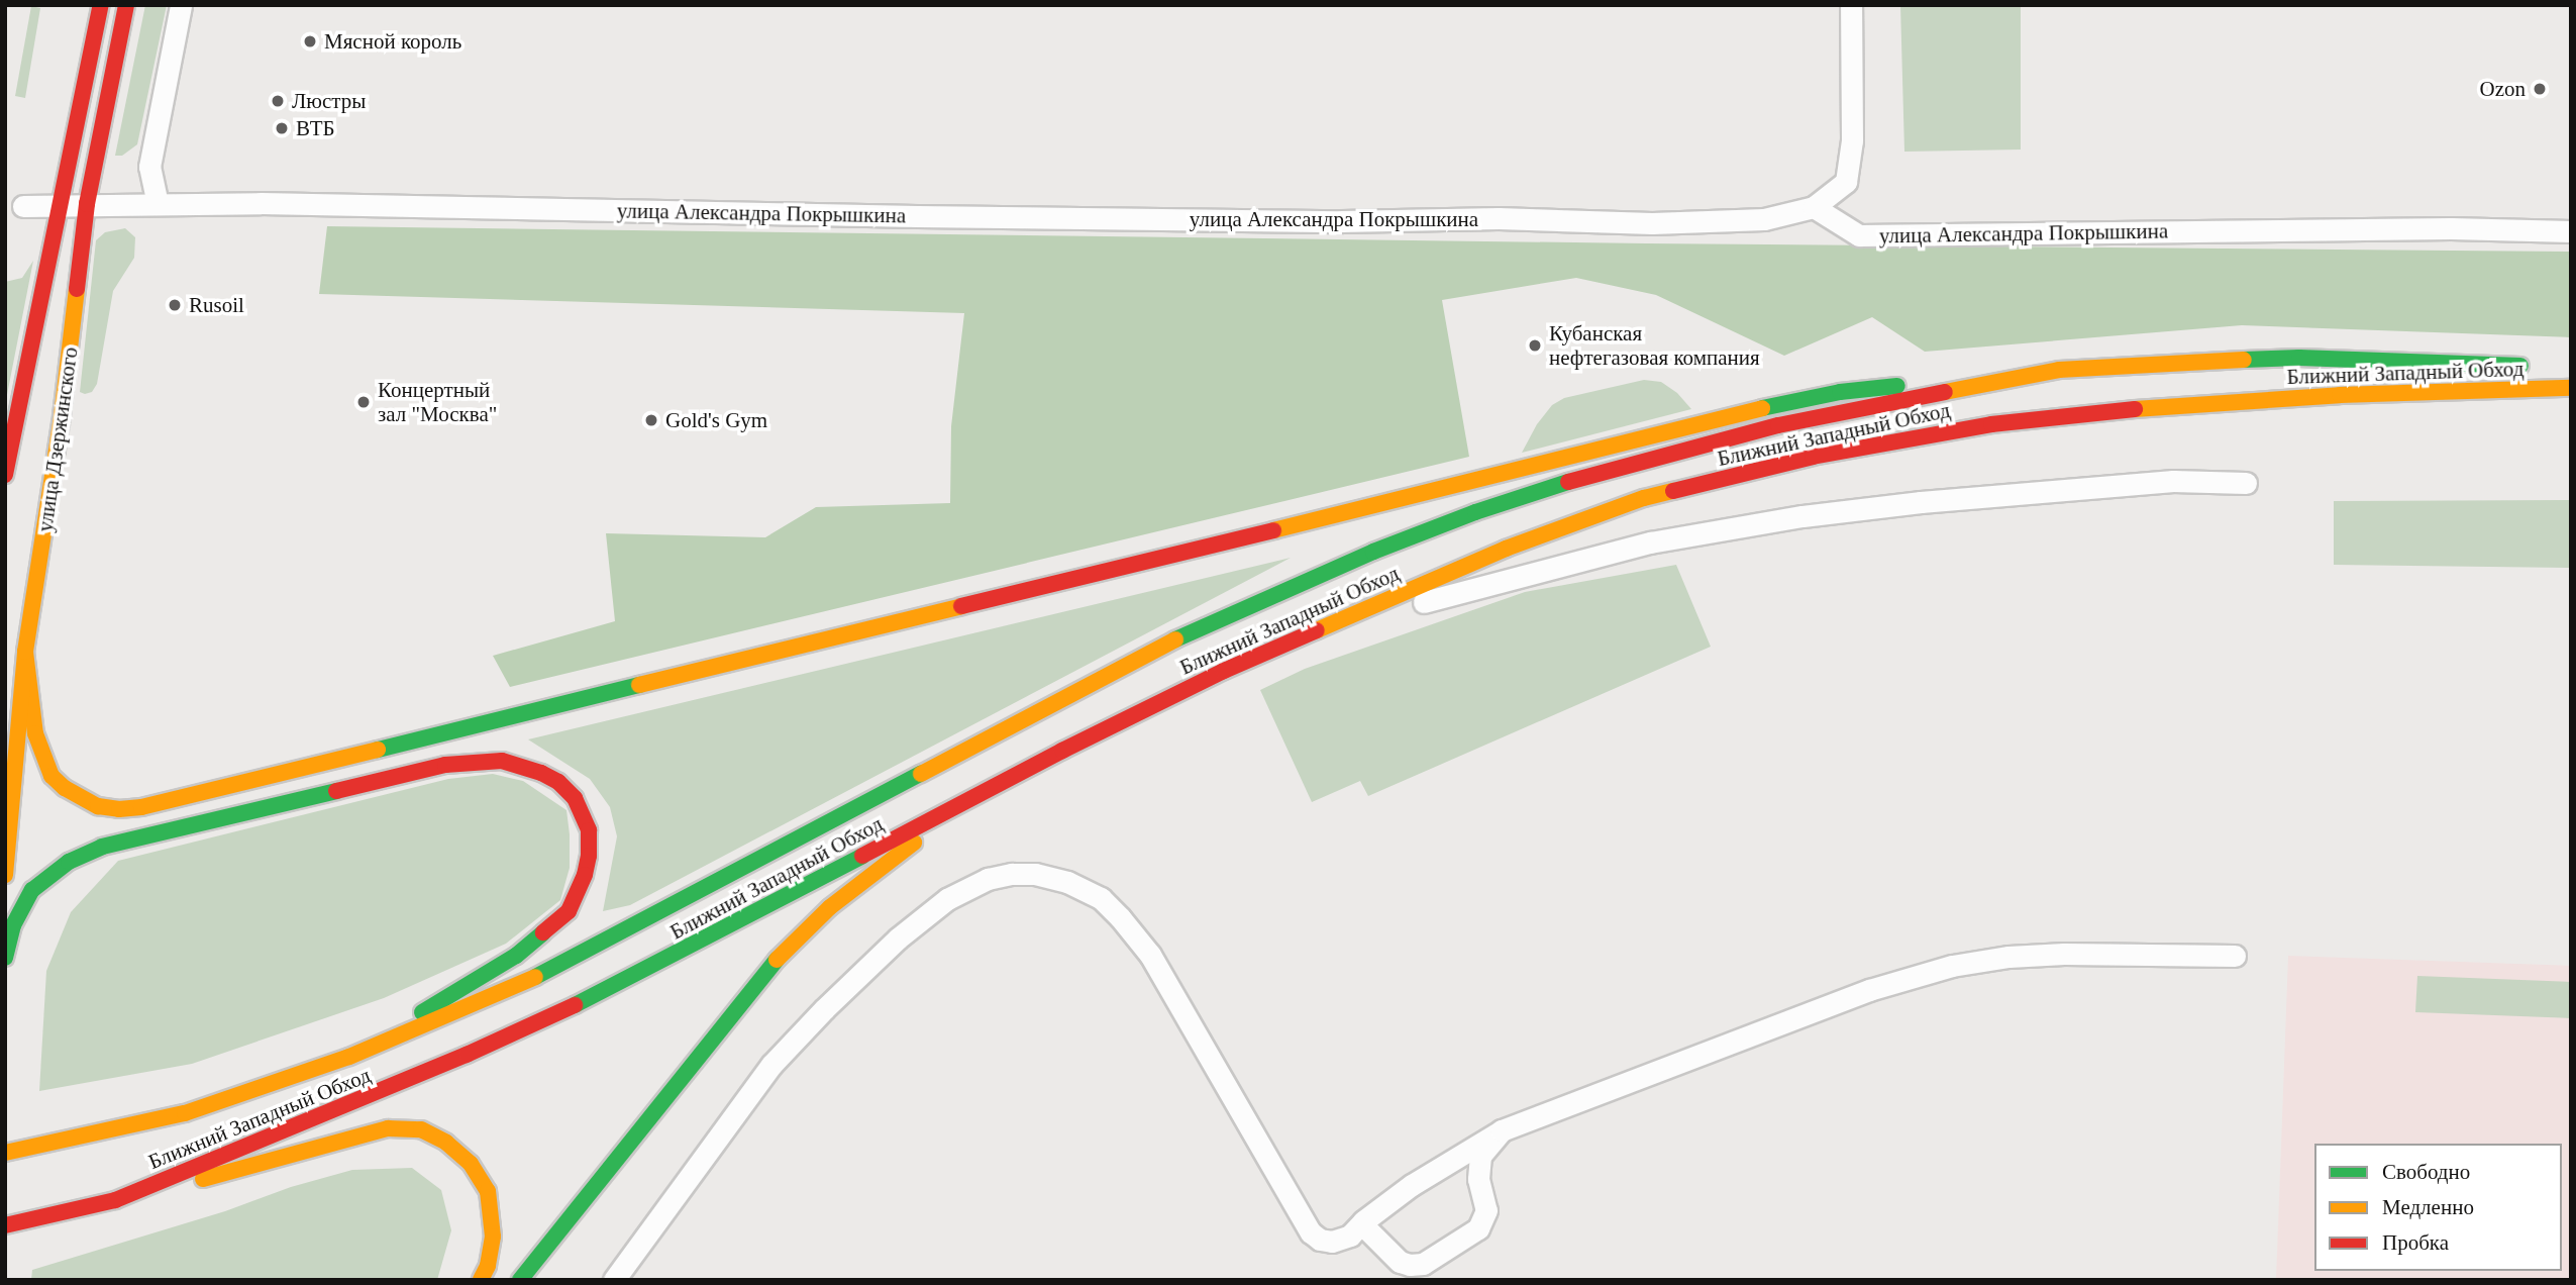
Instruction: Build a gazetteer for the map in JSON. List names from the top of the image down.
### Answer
{
  "streets": {
    "main road": ["Ближний Западный Обход", "улица Дзержинского"],
    "street": ["улица Александра Покрышкина"]
  },
  "crossings": [
    ["улица Александра Покрышкина", "улица Дзержинского"]
  ],
  "places": [
    "Мясной король",
    "Ozon",
    "Люстры",
    "ВТБ",
    "Rusoil",
    "Кубанская нефтегазовая компания",
    "Концертный зал \"Москва\"",
    "Gold's Gym"
  ],
  "legend": ["Свободно", "Медленно", "Пробка"]
}
